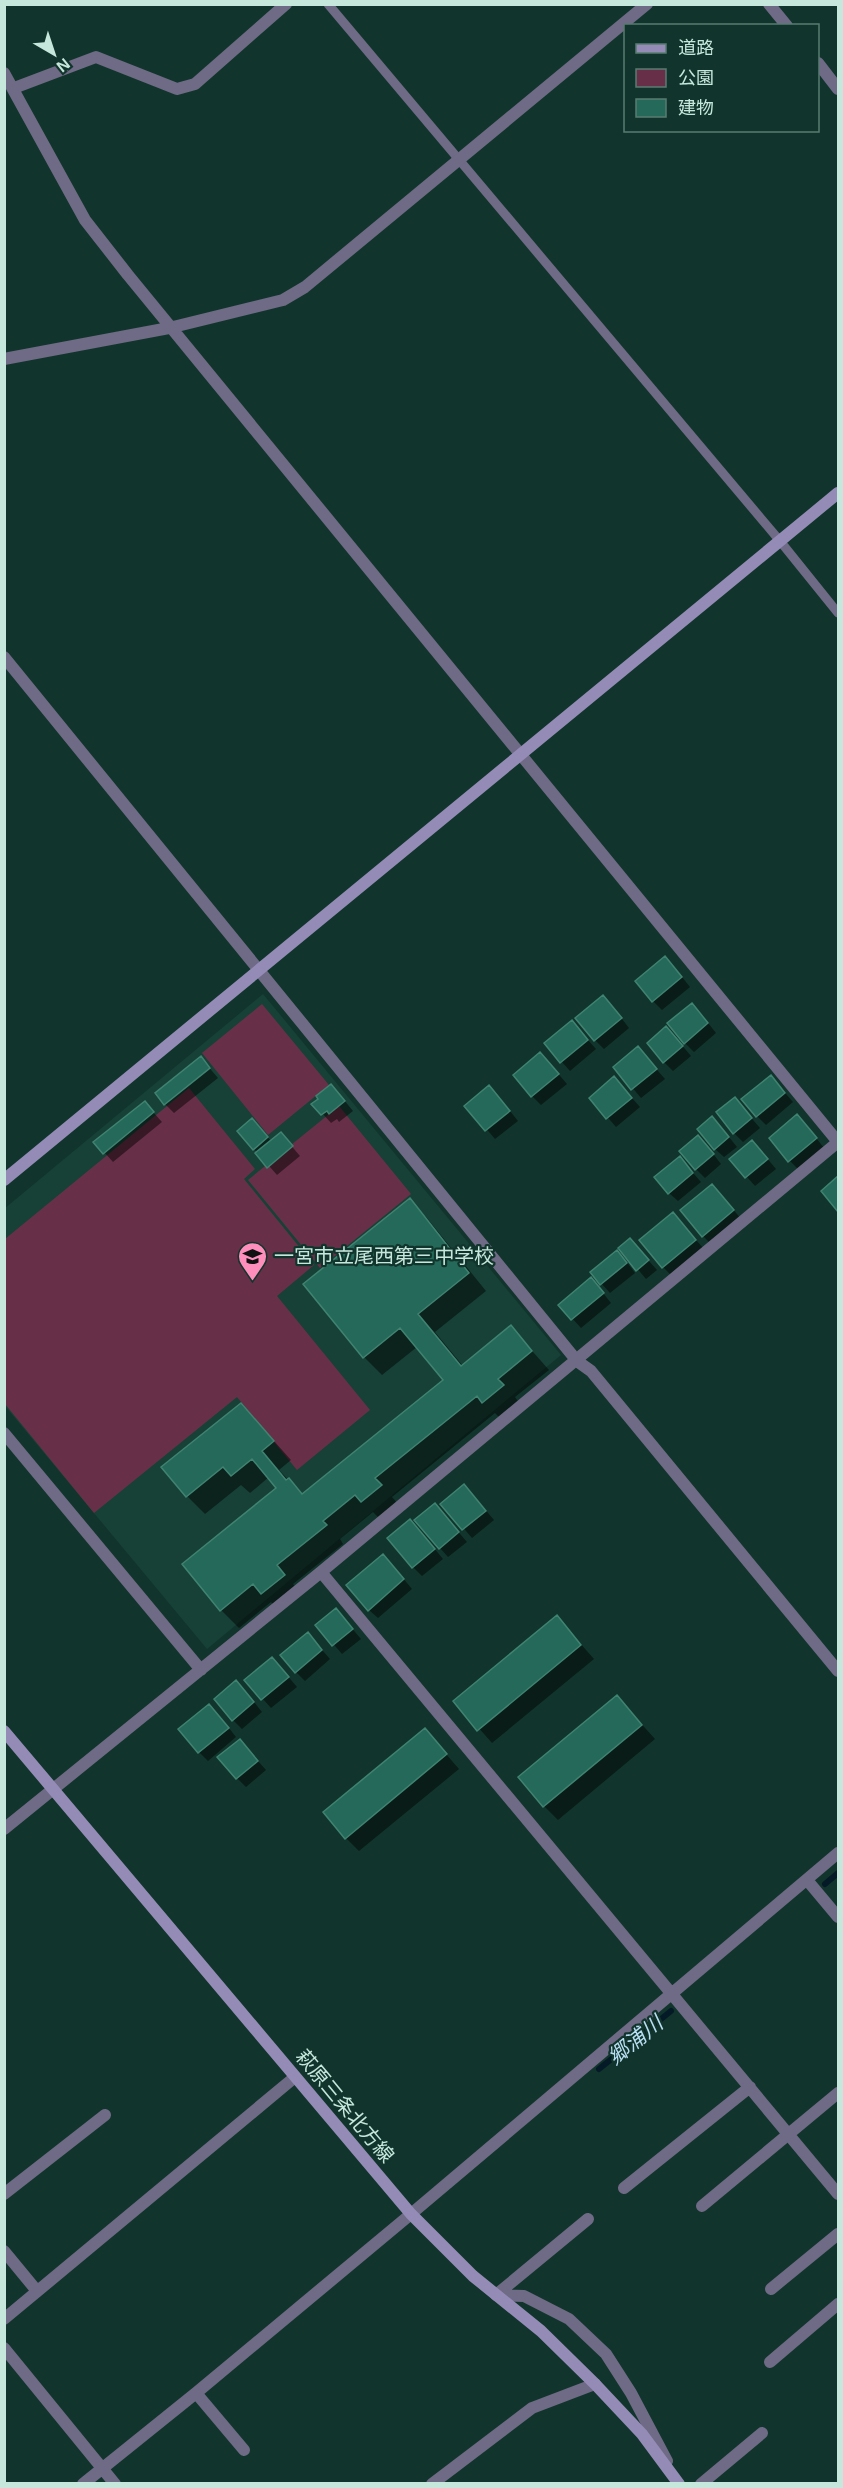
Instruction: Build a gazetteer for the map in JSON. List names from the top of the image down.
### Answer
{
  "streets": {
    "street": ["萩原三条北方線"]
  },
  "water": ["郷浦川"],
  "places": {
    "school or university": ["一宮市立尾西第三中学校"]
  },
  "legend": ["道路", "公園", "建物"],
  "north": "bottom right"
}
